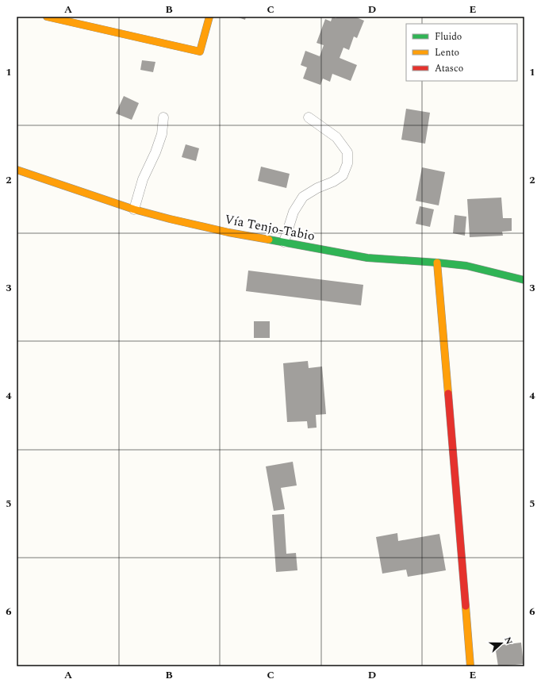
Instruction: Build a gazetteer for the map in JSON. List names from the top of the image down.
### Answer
{
  "streets": {
    "street": ["Vía Tenjo-Tabio"]
  },
  "legend": ["Fluido", "Lento", "Atasco"],
  "north": "right",
  "grid": {
    "columns": [
      "A",
      "B",
      "C",
      "D",
      "E"
    ],
    "rows": [
      "1",
      "2",
      "3",
      "4",
      "5",
      "6"
    ]
  }
}
